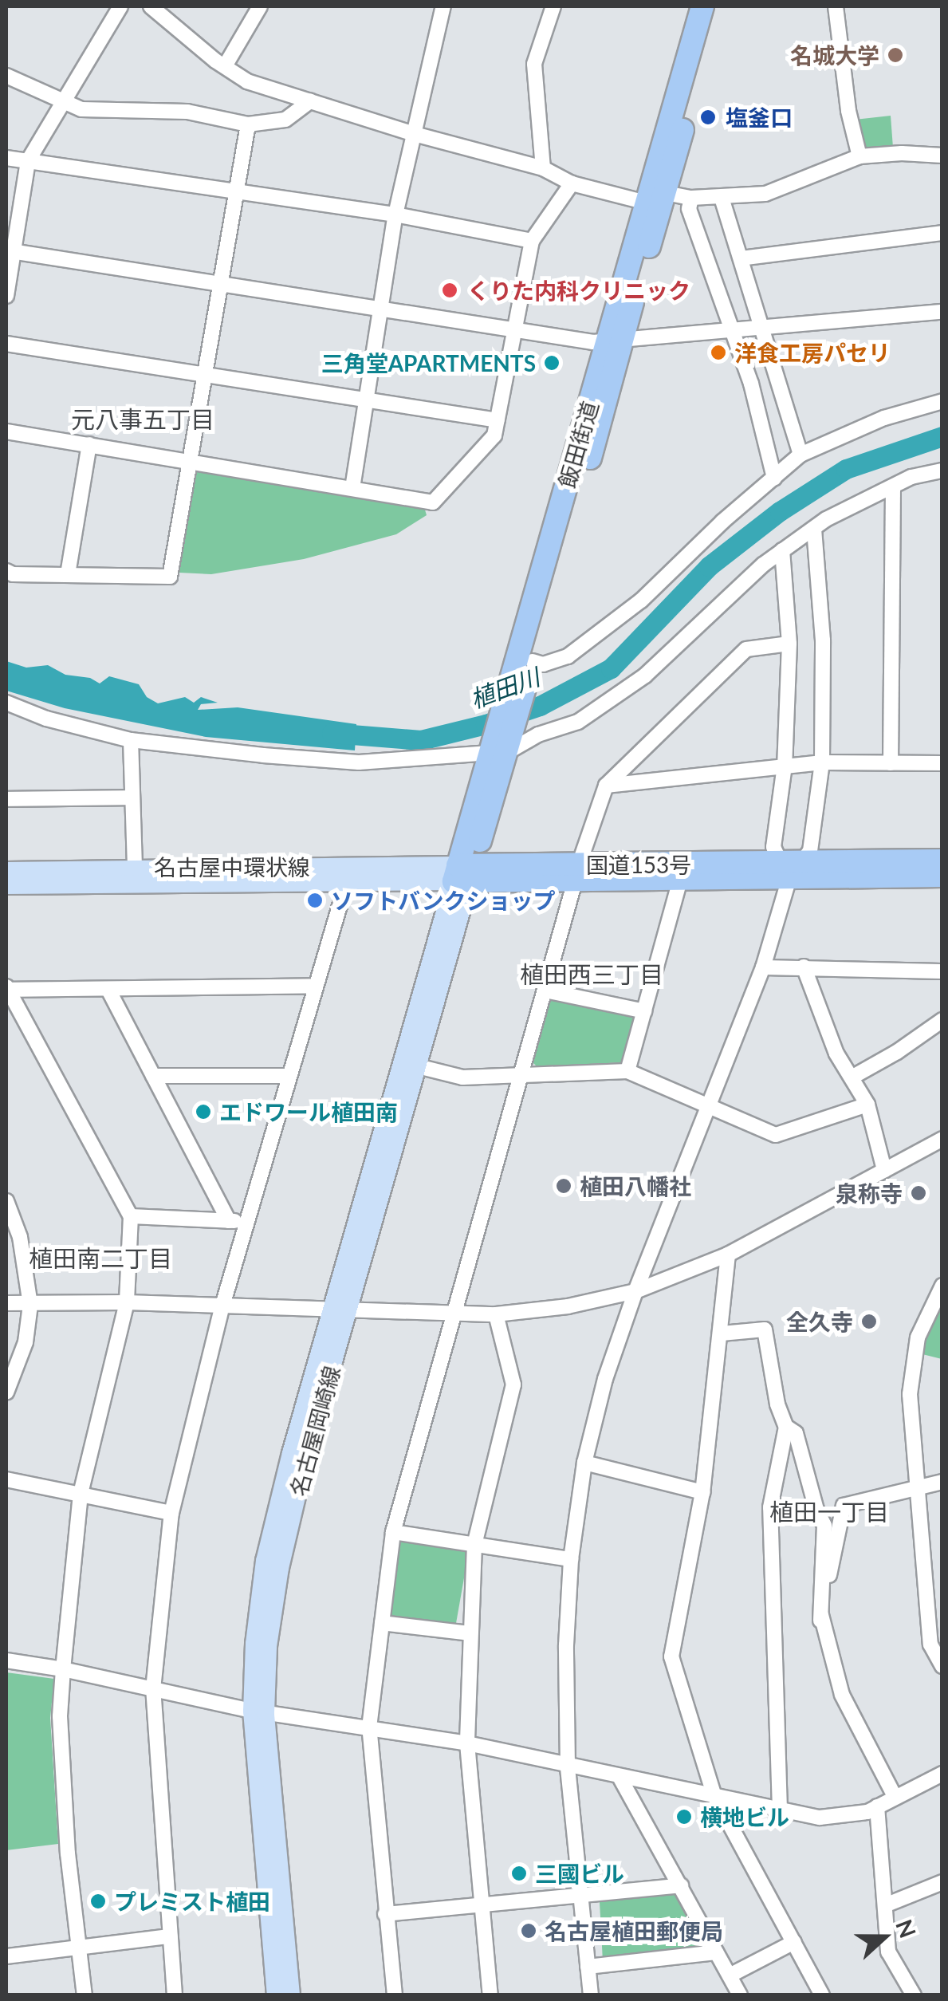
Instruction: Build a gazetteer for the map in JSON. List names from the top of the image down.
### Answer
{
  "streets": {
    "highway": ["飯田街道", "国道153号"],
    "main road": ["名古屋中環状線", "名古屋岡崎線"]
  },
  "crossings": [
    ["飯田街道", "国道153号"],
    ["飯田街道", "名古屋中環状線"],
    ["飯田街道", "名古屋岡崎線"],
    ["国道153号", "名古屋中環状線"],
    ["国道153号", "名古屋岡崎線"],
    ["名古屋中環状線", "名古屋岡崎線"]
  ],
  "districts": [
    "元八事五丁目",
    "植田西三丁目",
    "植田南二丁目",
    "植田一丁目"
  ],
  "water": ["植田川"],
  "places": [
    "名城大学",
    "塩釜口",
    "くりた内科クリニック",
    "洋食工房パセリ",
    "三角堂APARTMENTS",
    "ソフトバンクショップ",
    "エドワール植田南",
    "植田八幡社",
    "泉称寺",
    "全久寺",
    "横地ビル",
    "三國ビル",
    "プレミスト植田",
    "名古屋植田郵便局"
  ],
  "north": "right"
}
